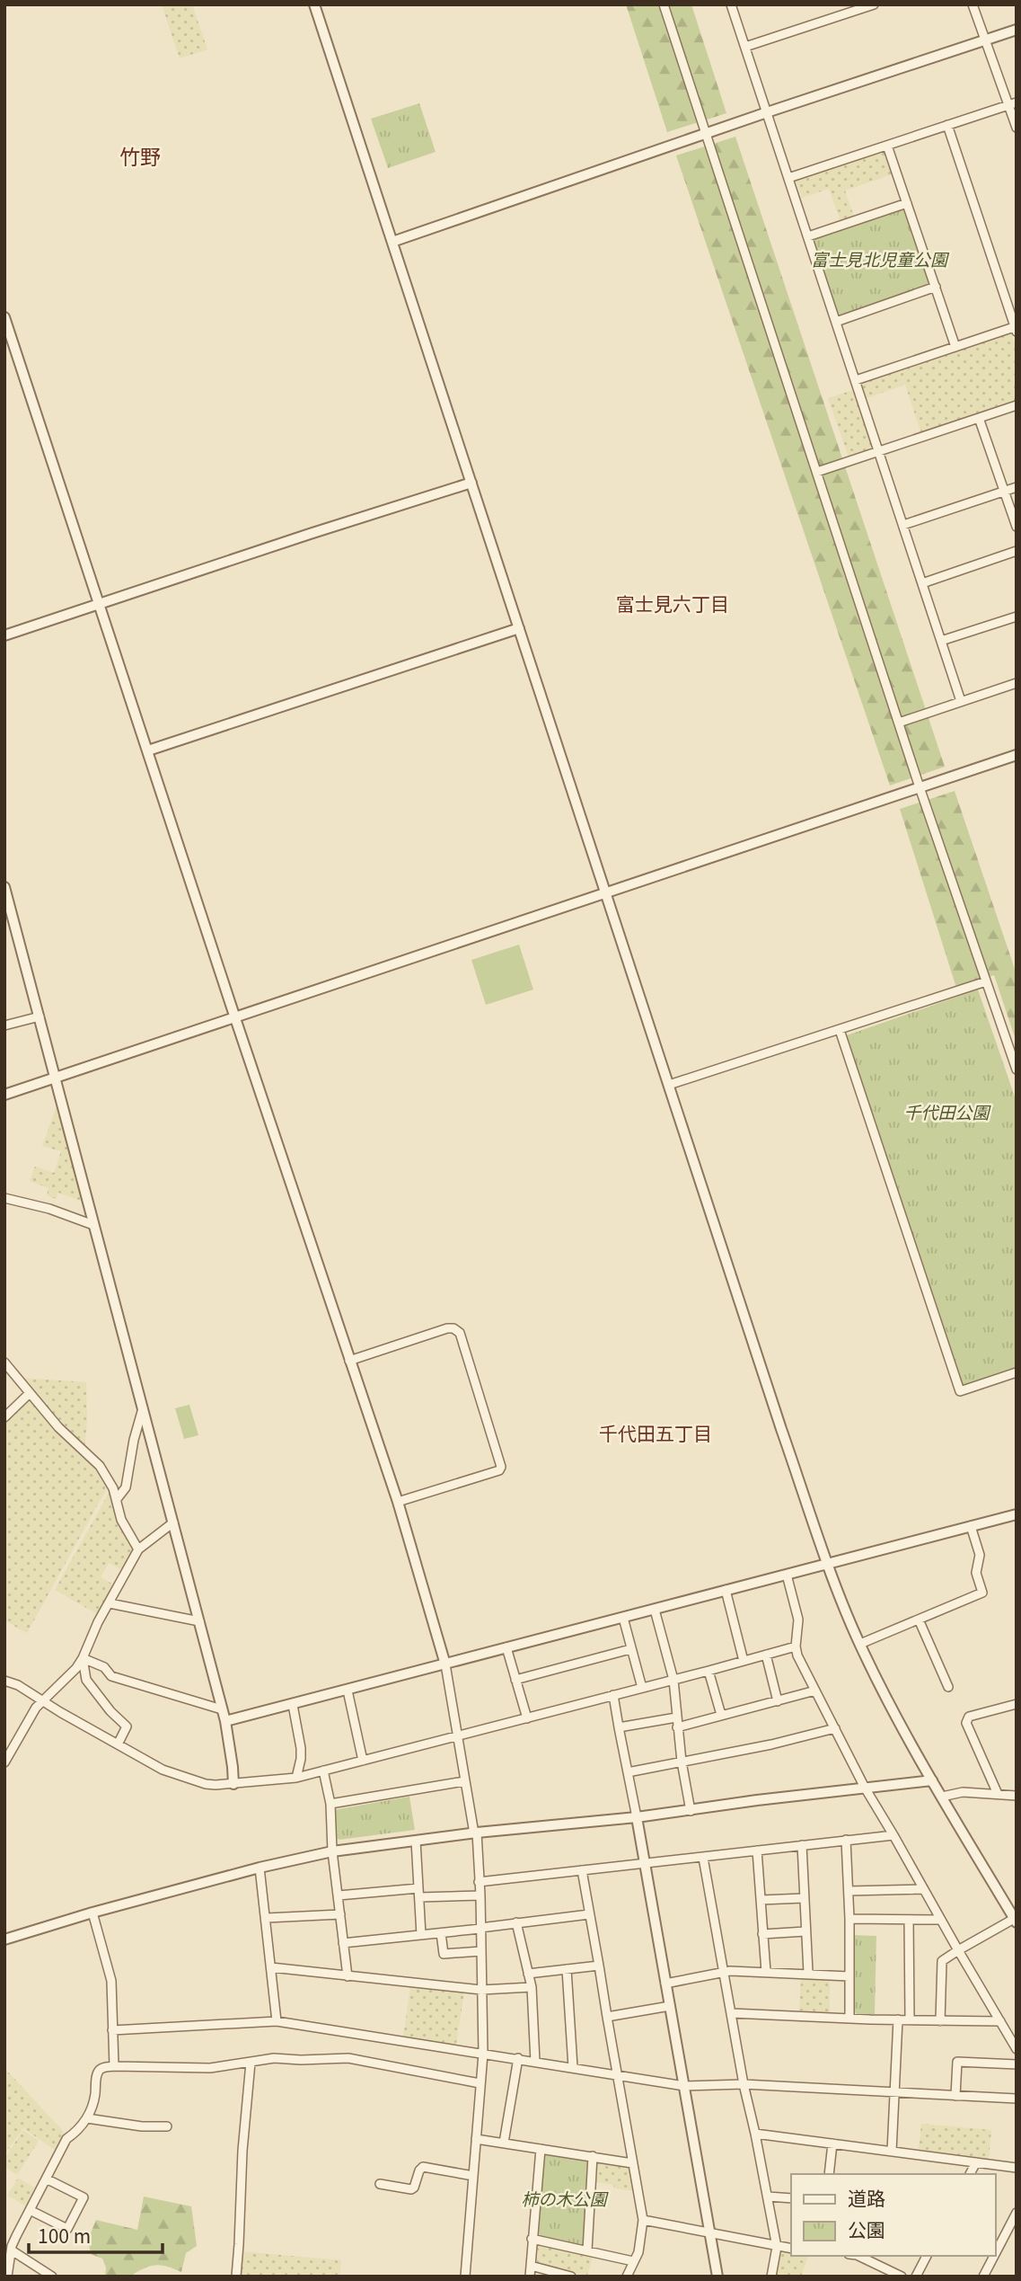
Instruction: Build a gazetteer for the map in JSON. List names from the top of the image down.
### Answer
{
  "districts": ["竹野", "富士見六丁目", "千代田五丁目"],
  "parks": ["富士見北児童公園", "千代田公園", "柿の木公園"],
  "legend": ["道路", "公園"],
  "scale_bar": "100 m"
}
